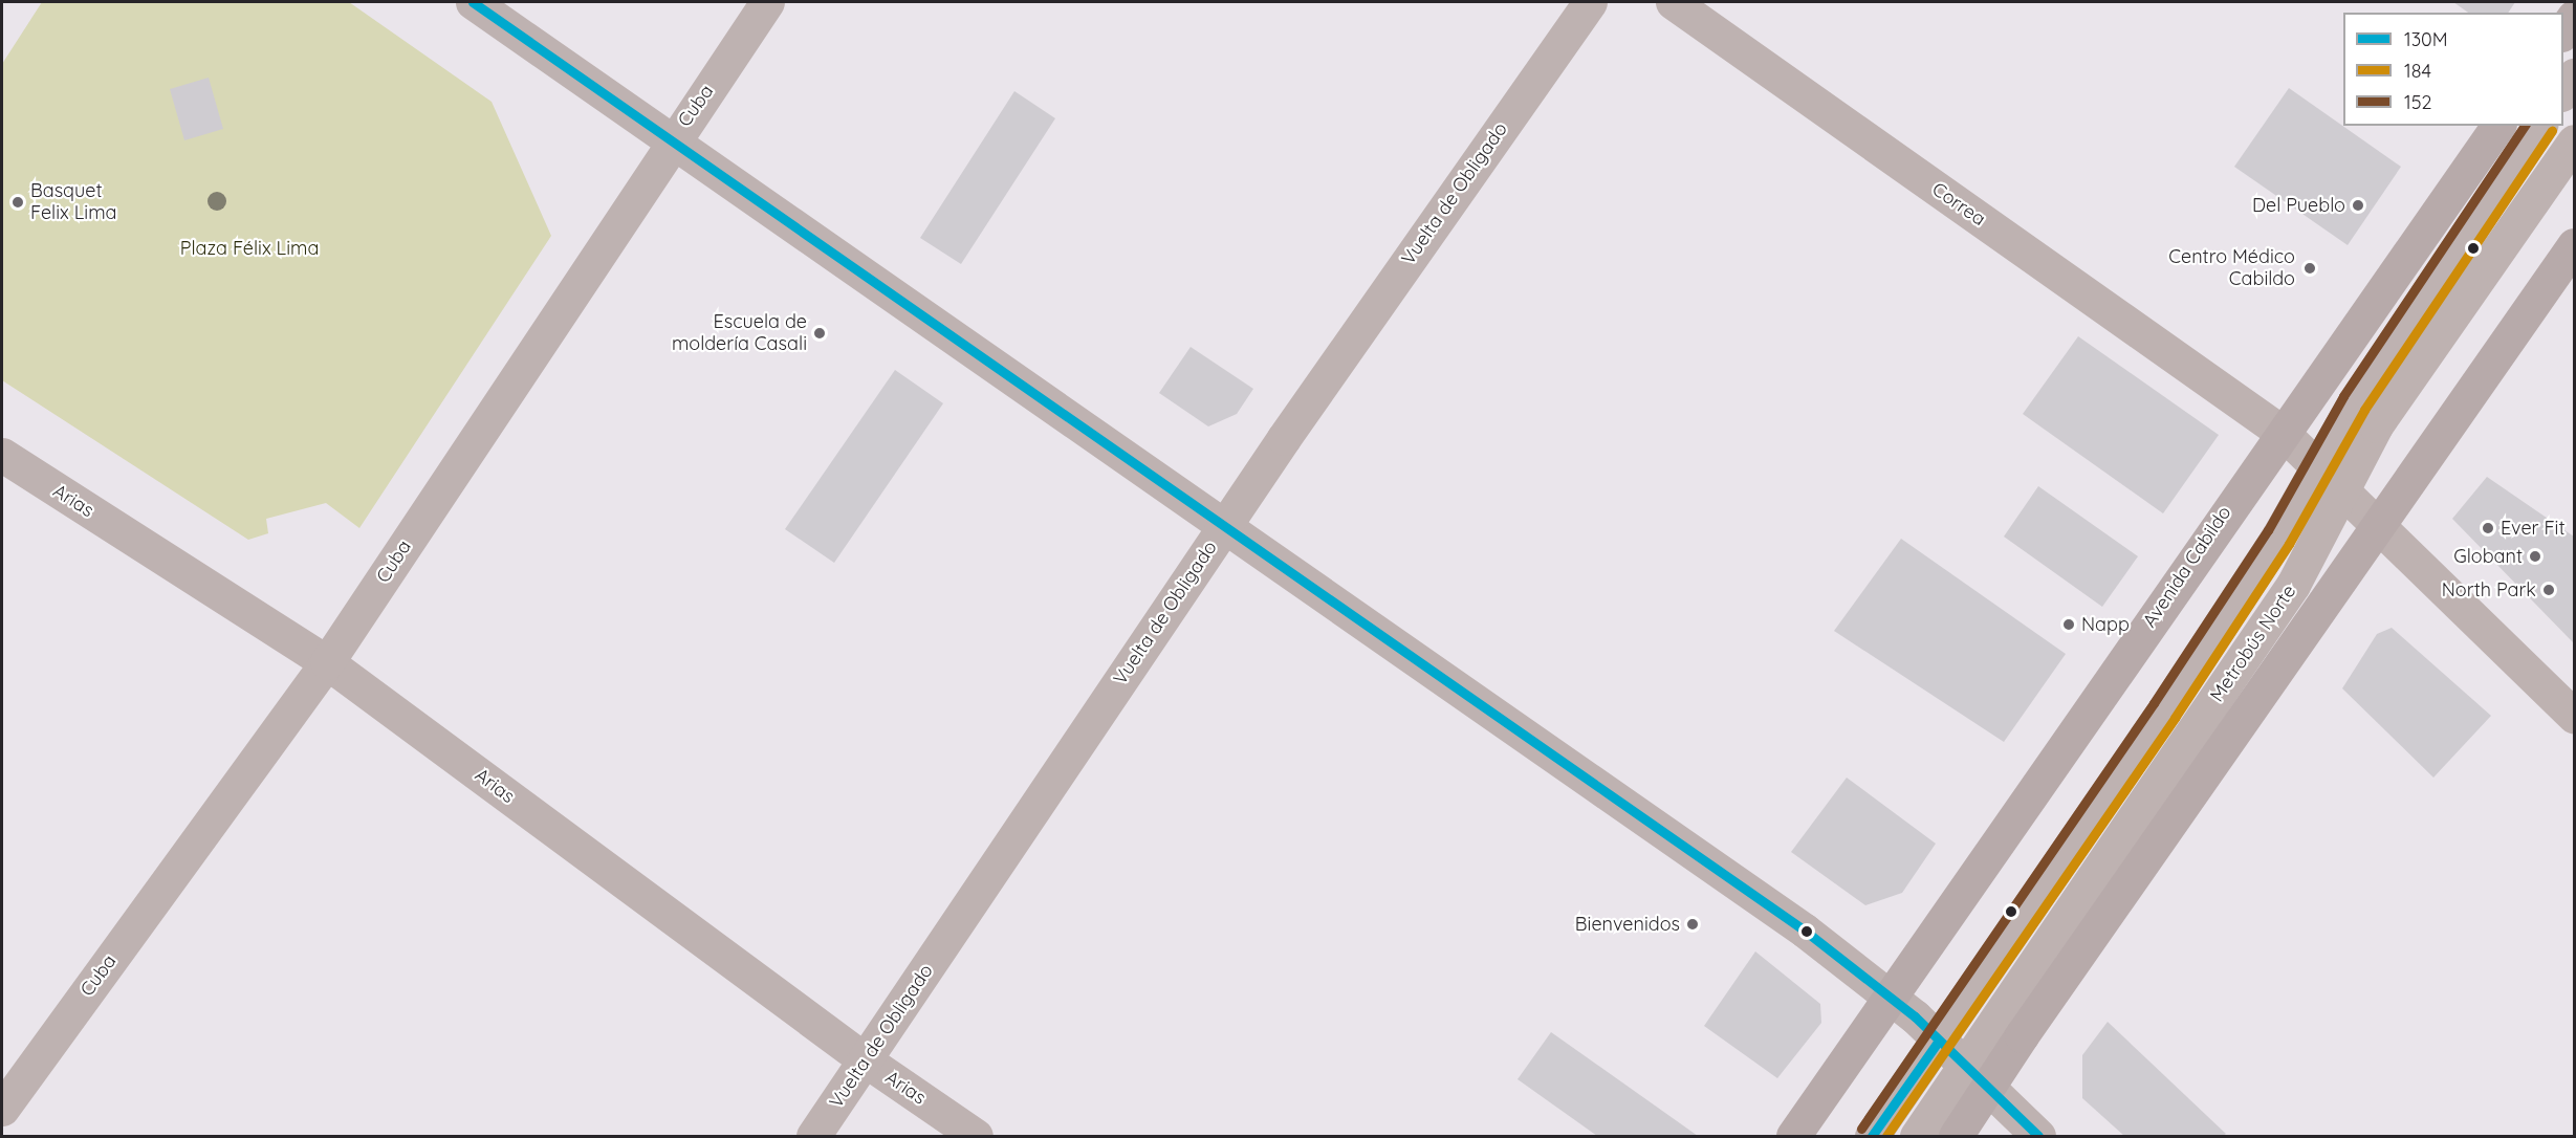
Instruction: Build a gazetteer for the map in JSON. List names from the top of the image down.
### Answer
{
  "streets": {
    "main road": ["Avenida Cabildo"],
    "street": [
      "Cuba",
      "Vuelta de Obligado",
      "Correa",
      "Arias",
      "Metrobús Norte"
    ]
  },
  "crossings": [
    ["Cuba", "Arias"],
    ["Vuelta de Obligado", "Arias"],
    ["Correa", "Avenida Cabildo"],
    ["Correa", "Metrobús Norte"]
  ],
  "parks": ["Plaza Félix Lima"],
  "places": [
    "Basquet Felix Lima",
    "Del Pueblo",
    "Centro Médico Cabildo",
    "Escuela de moldería Casali",
    "Ever Fit",
    "Globant",
    "North Park",
    "Napp",
    "Bienvenidos"
  ],
  "lines": ["transit line 130M", "transit line 152", "transit line 184"],
  "legend": ["130M", "184", "152"]
}
